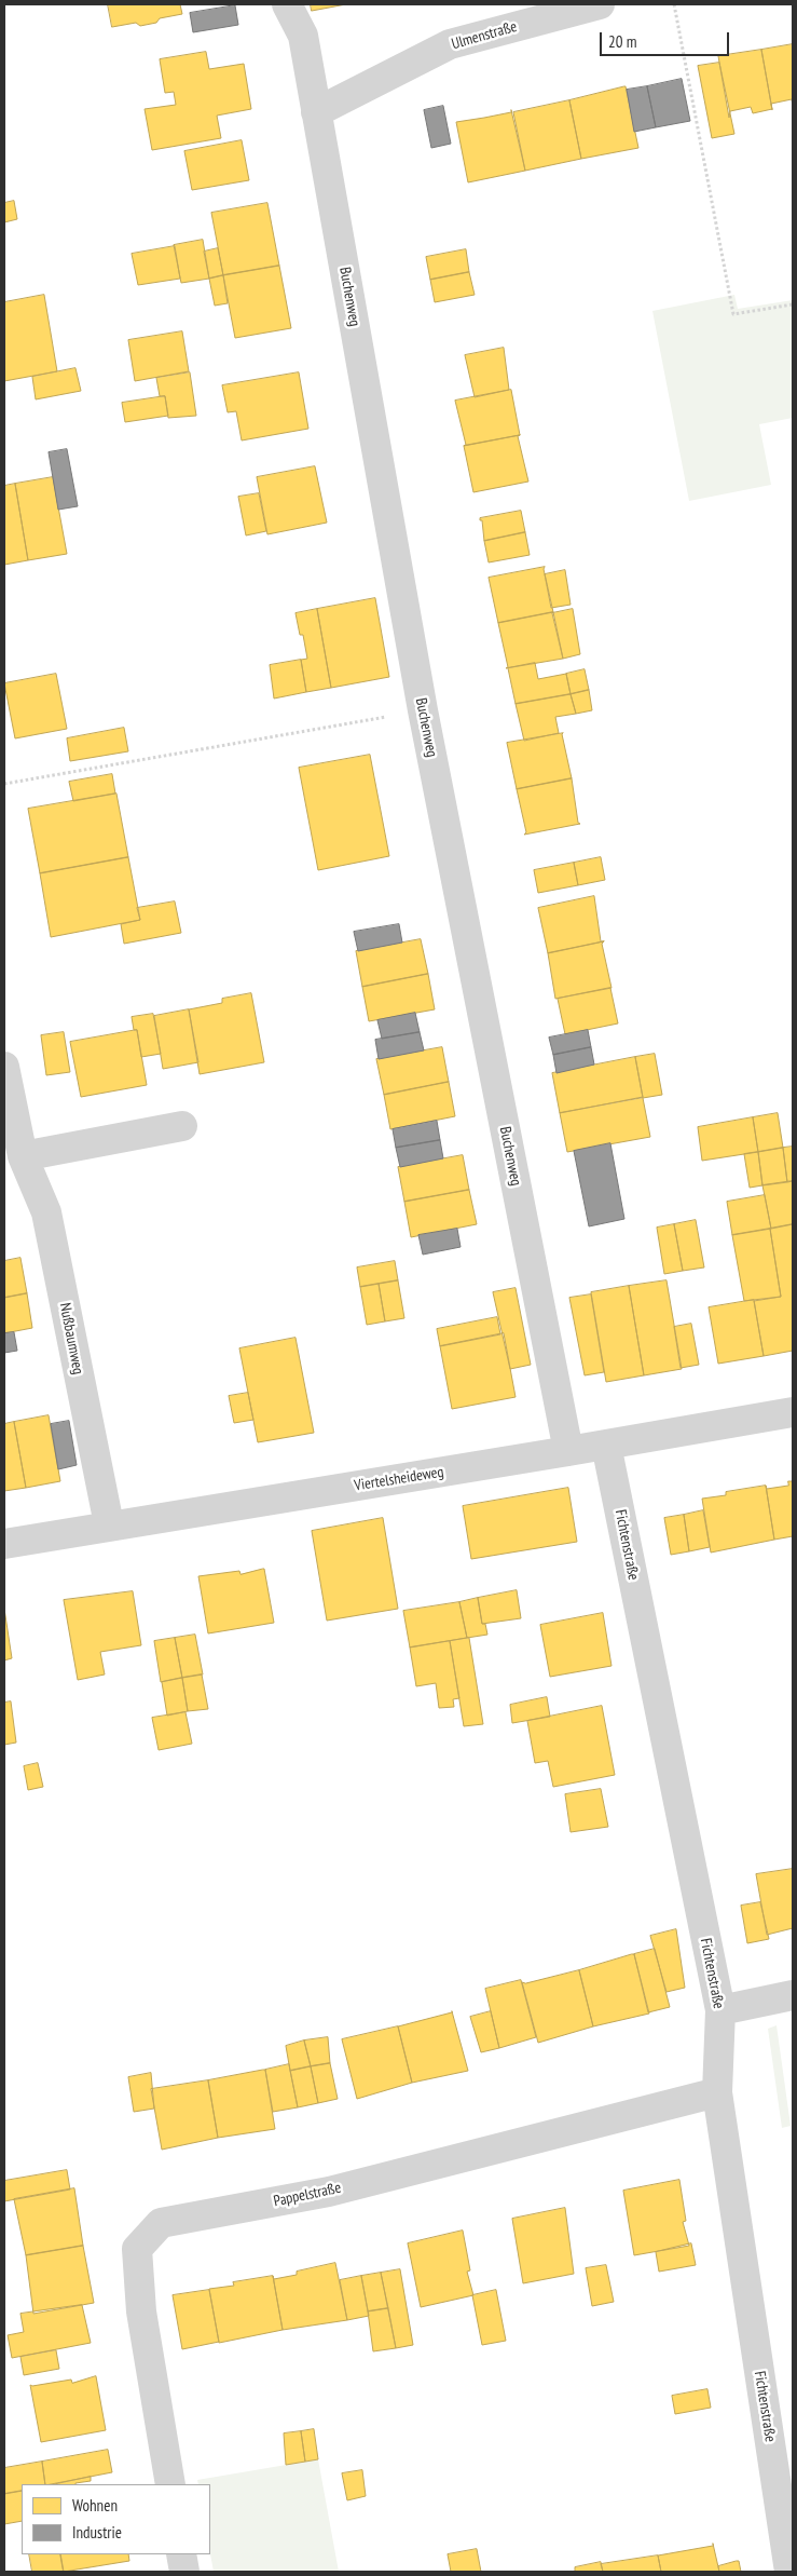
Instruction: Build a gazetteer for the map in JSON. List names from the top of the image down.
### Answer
{
  "streets": {
    "street": [
      "Ulmenstraße",
      "Buchenweg",
      "Nußbaumweg",
      "Viertelsheideweg",
      "Fichtenstraße",
      "Pappelstraße"
    ]
  },
  "crossings": [
    ["Ulmenstraße", "Buchenweg"],
    ["Buchenweg", "Viertelsheideweg"],
    ["Nußbaumweg", "Viertelsheideweg"],
    ["Viertelsheideweg", "Fichtenstraße"],
    ["Fichtenstraße", "Pappelstraße"]
  ],
  "legend": ["Wohnen", "Industrie"],
  "scale_bar": "20 m"
}
